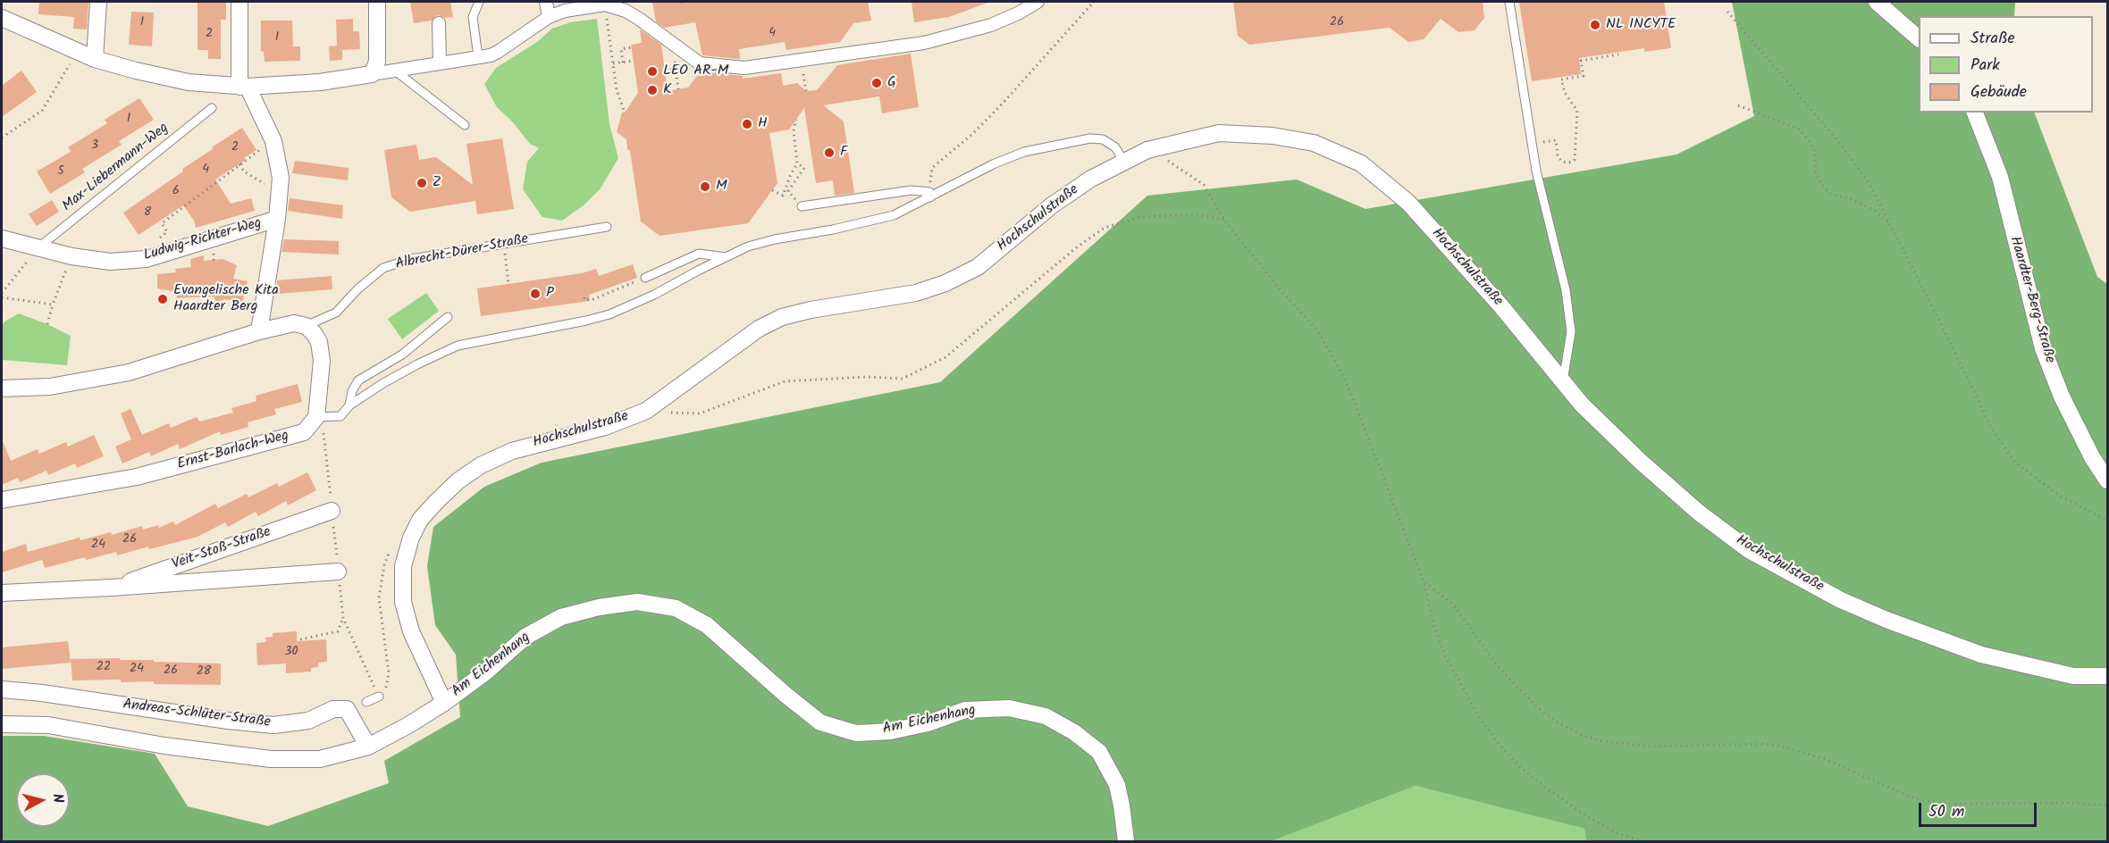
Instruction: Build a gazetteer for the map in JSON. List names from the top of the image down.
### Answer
{
  "streets": {
    "street": [
      "Hochschulstraße",
      "Ludwig-Richter-Weg",
      "Haardter-Berg-Straße",
      "Ernst-Barlach-Weg",
      "Veit-Stoß-Straße",
      "Am Eichenhang",
      "Andreas-Schlüter-Straße"
    ],
    "lane": ["Max-Liebermann-Weg", "Albrecht-Dürer-Straße"]
  },
  "crossings": [
    ["Max-Liebermann-Weg", "Ludwig-Richter-Weg"],
    ["Hochschulstraße", "Am Eichenhang"],
    ["Am Eichenhang", "Andreas-Schlüter-Straße"]
  ],
  "places": [
    "NL INCYTE",
    "LEO AR-M",
    "G",
    "K",
    "H",
    "F",
    "Z",
    "M",
    "P",
    "Evangelische Kita Haardter Berg"
  ],
  "house_numbers": [
    "1",
    "26",
    "4",
    "2",
    "1",
    "1",
    "3",
    "2",
    "4",
    "5",
    "6",
    "8",
    "26",
    "24",
    "30",
    "22",
    "24",
    "26",
    "28"
  ],
  "legend": ["Straße", "Park", "Gebäude"],
  "scale_bar": "50 m",
  "north": "right"
}
